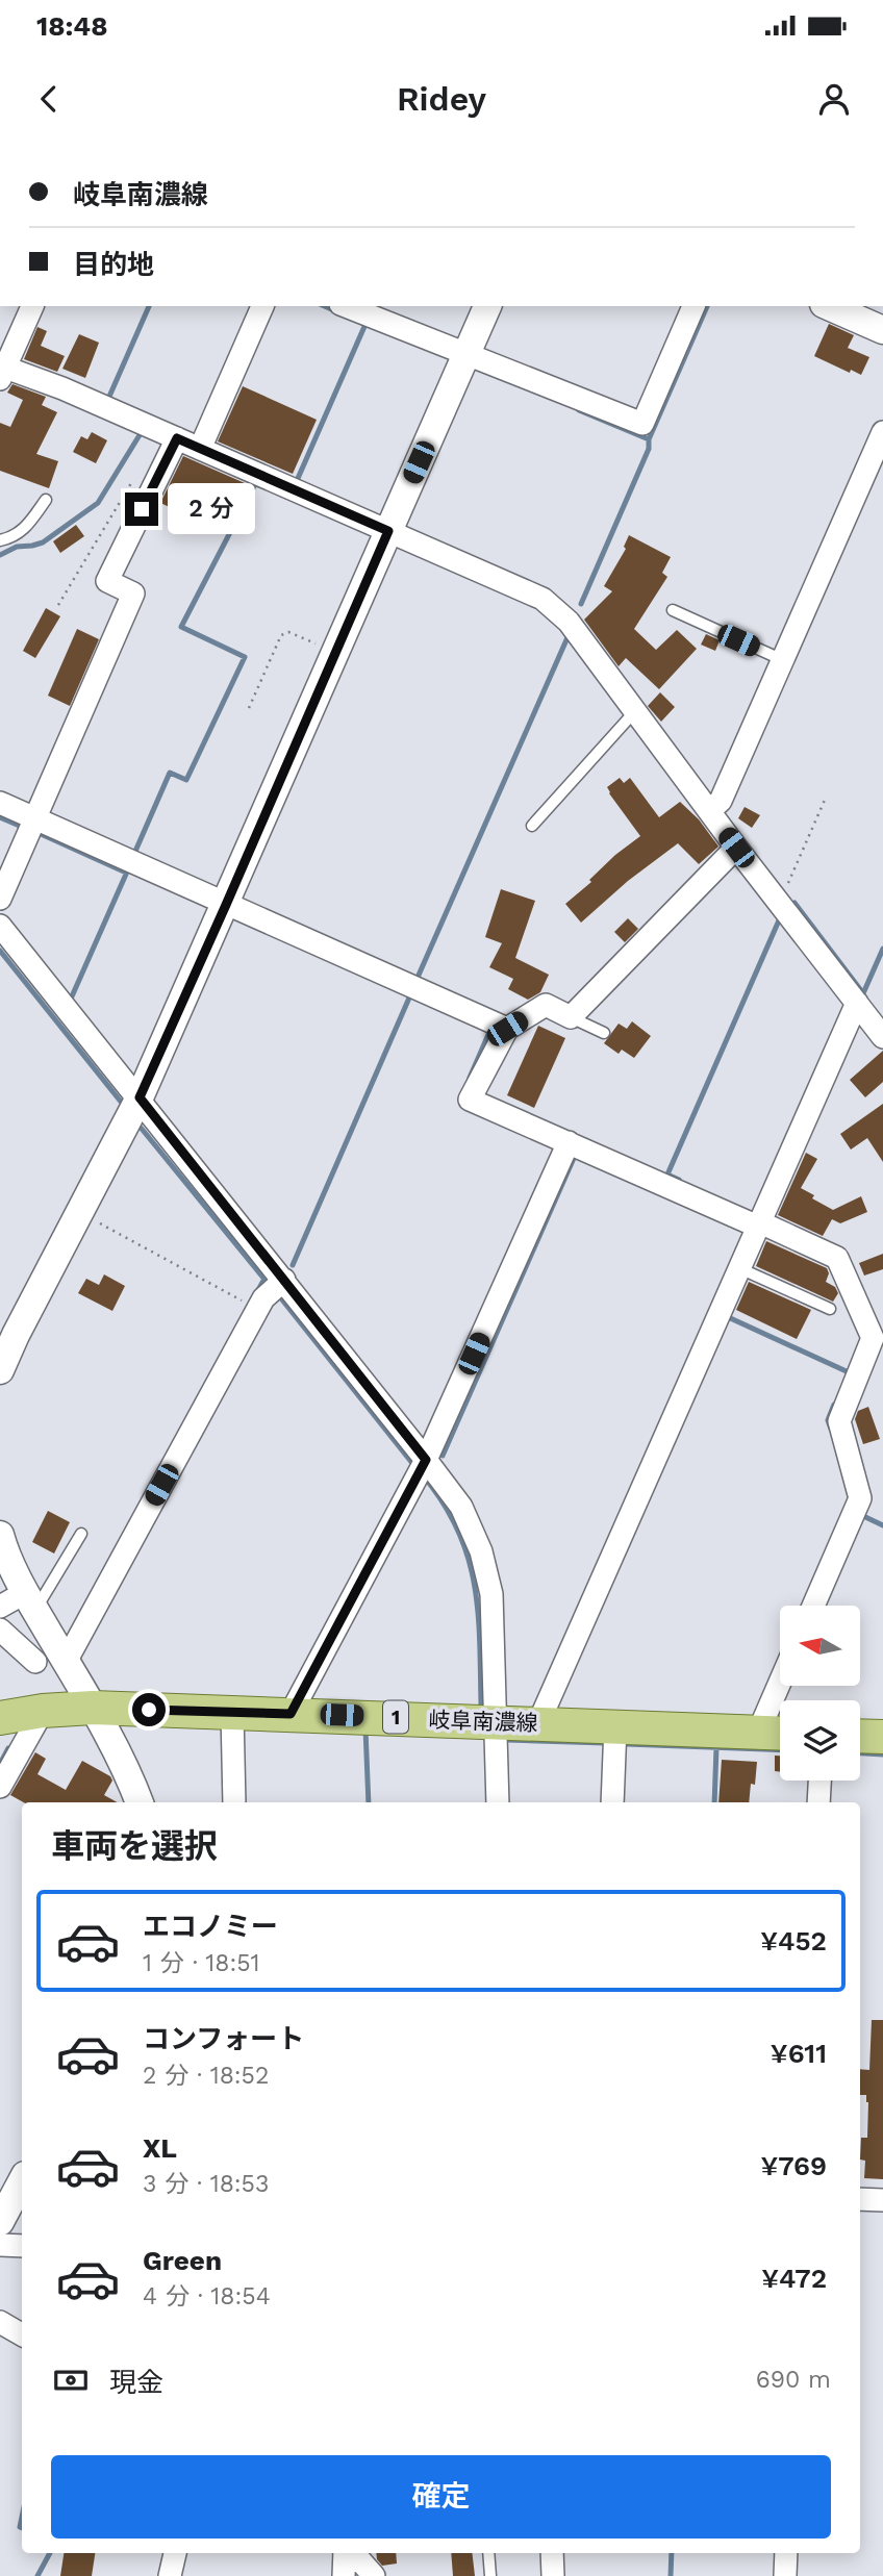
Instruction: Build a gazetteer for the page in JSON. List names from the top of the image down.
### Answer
{
  "streets": {
    "main road": ["1", "岐阜南濃線"]
  },
  "north": "left",
  "page": {
    "status": "18:48",
    "header": "Ridey",
    "banner": ["岐阜南濃線", "目的地"],
    "bubble": "2 分",
    "heading": "車両を選択",
    "list": [
      {
        "name": "エコノミー",
        "note": "1 分 · 18:51",
        "value": "¥452"
      },
      {
        "name": "コンフォート",
        "note": "2 分 · 18:52",
        "value": "¥611"
      },
      {
        "name": "XL",
        "note": "3 分 · 18:53",
        "value": "¥769"
      },
      {
        "name": "Green",
        "note": "4 分 · 18:54",
        "value": "¥472"
      }
    ],
    "pay": ["現金", "690 m"],
    "buttons": "確定"
  }
}
